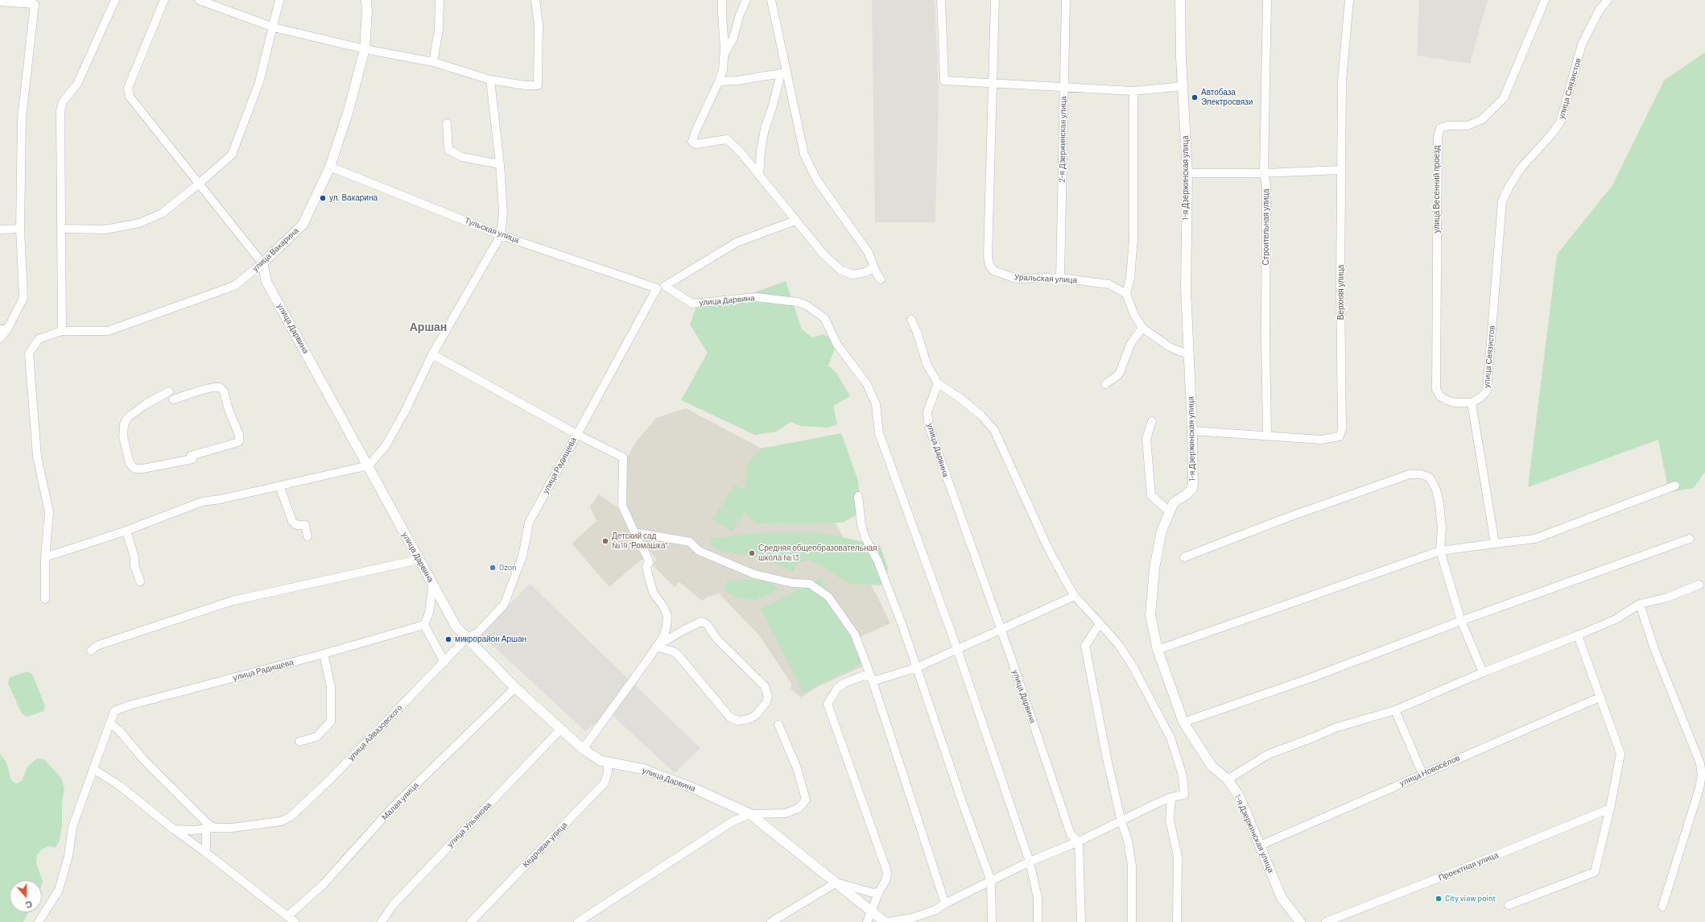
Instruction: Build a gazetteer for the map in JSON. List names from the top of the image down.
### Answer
{
  "streets": {
    "street": [
      "улица Связистов",
      "2-я Дзержинская улица",
      "1-я Дзержинская улица",
      "улица Весенний проезд",
      "Строительная улица",
      "Тульская улица",
      "улица Вакарина",
      "Уральская улица",
      "Верхняя улица",
      "улица Дарвина",
      "улица Радищева",
      "улица Айвазовского",
      "улица Новосёлов",
      "Малая улица",
      "улица Ульянова",
      "Кедровая улица",
      "Проектная улица"
    ]
  },
  "crossings": [
    ["улица Связистов", "улица Весенний проезд"],
    ["2-я Дзержинская улица", "Уральская улица"],
    ["1-я Дзержинская улица", "Верхняя улица"],
    ["1-я Дзержинская улица", "улица Новосёлов"],
    ["Строительная улица", "Верхняя улица"],
    ["Тульская улица", "улица Вакарина"],
    ["Тульская улица", "улица Дарвина"],
    ["Тульская улица", "улица Радищева"],
    ["улица Вакарина", "улица Дарвина"],
    ["улица Дарвина", "улица Радищева"],
    ["улица Дарвина", "улица Айвазовского"],
    ["улица Дарвина", "Малая улица"],
    ["улица Дарвина", "улица Ульянова"],
    ["улица Дарвина", "Кедровая улица"],
    ["улица Радищева", "улица Айвазовского"]
  ],
  "districts": ["Аршан"],
  "places": [
    "Автобаза Электросвязи",
    "ул. Вакарина",
    "Детский сад №19 \"Ромашка\"",
    "Средняя общеобразовательная школа №13",
    "Ozon",
    "микрорайон Аршан",
    "City view point"
  ],
  "north": "bottom"
}
